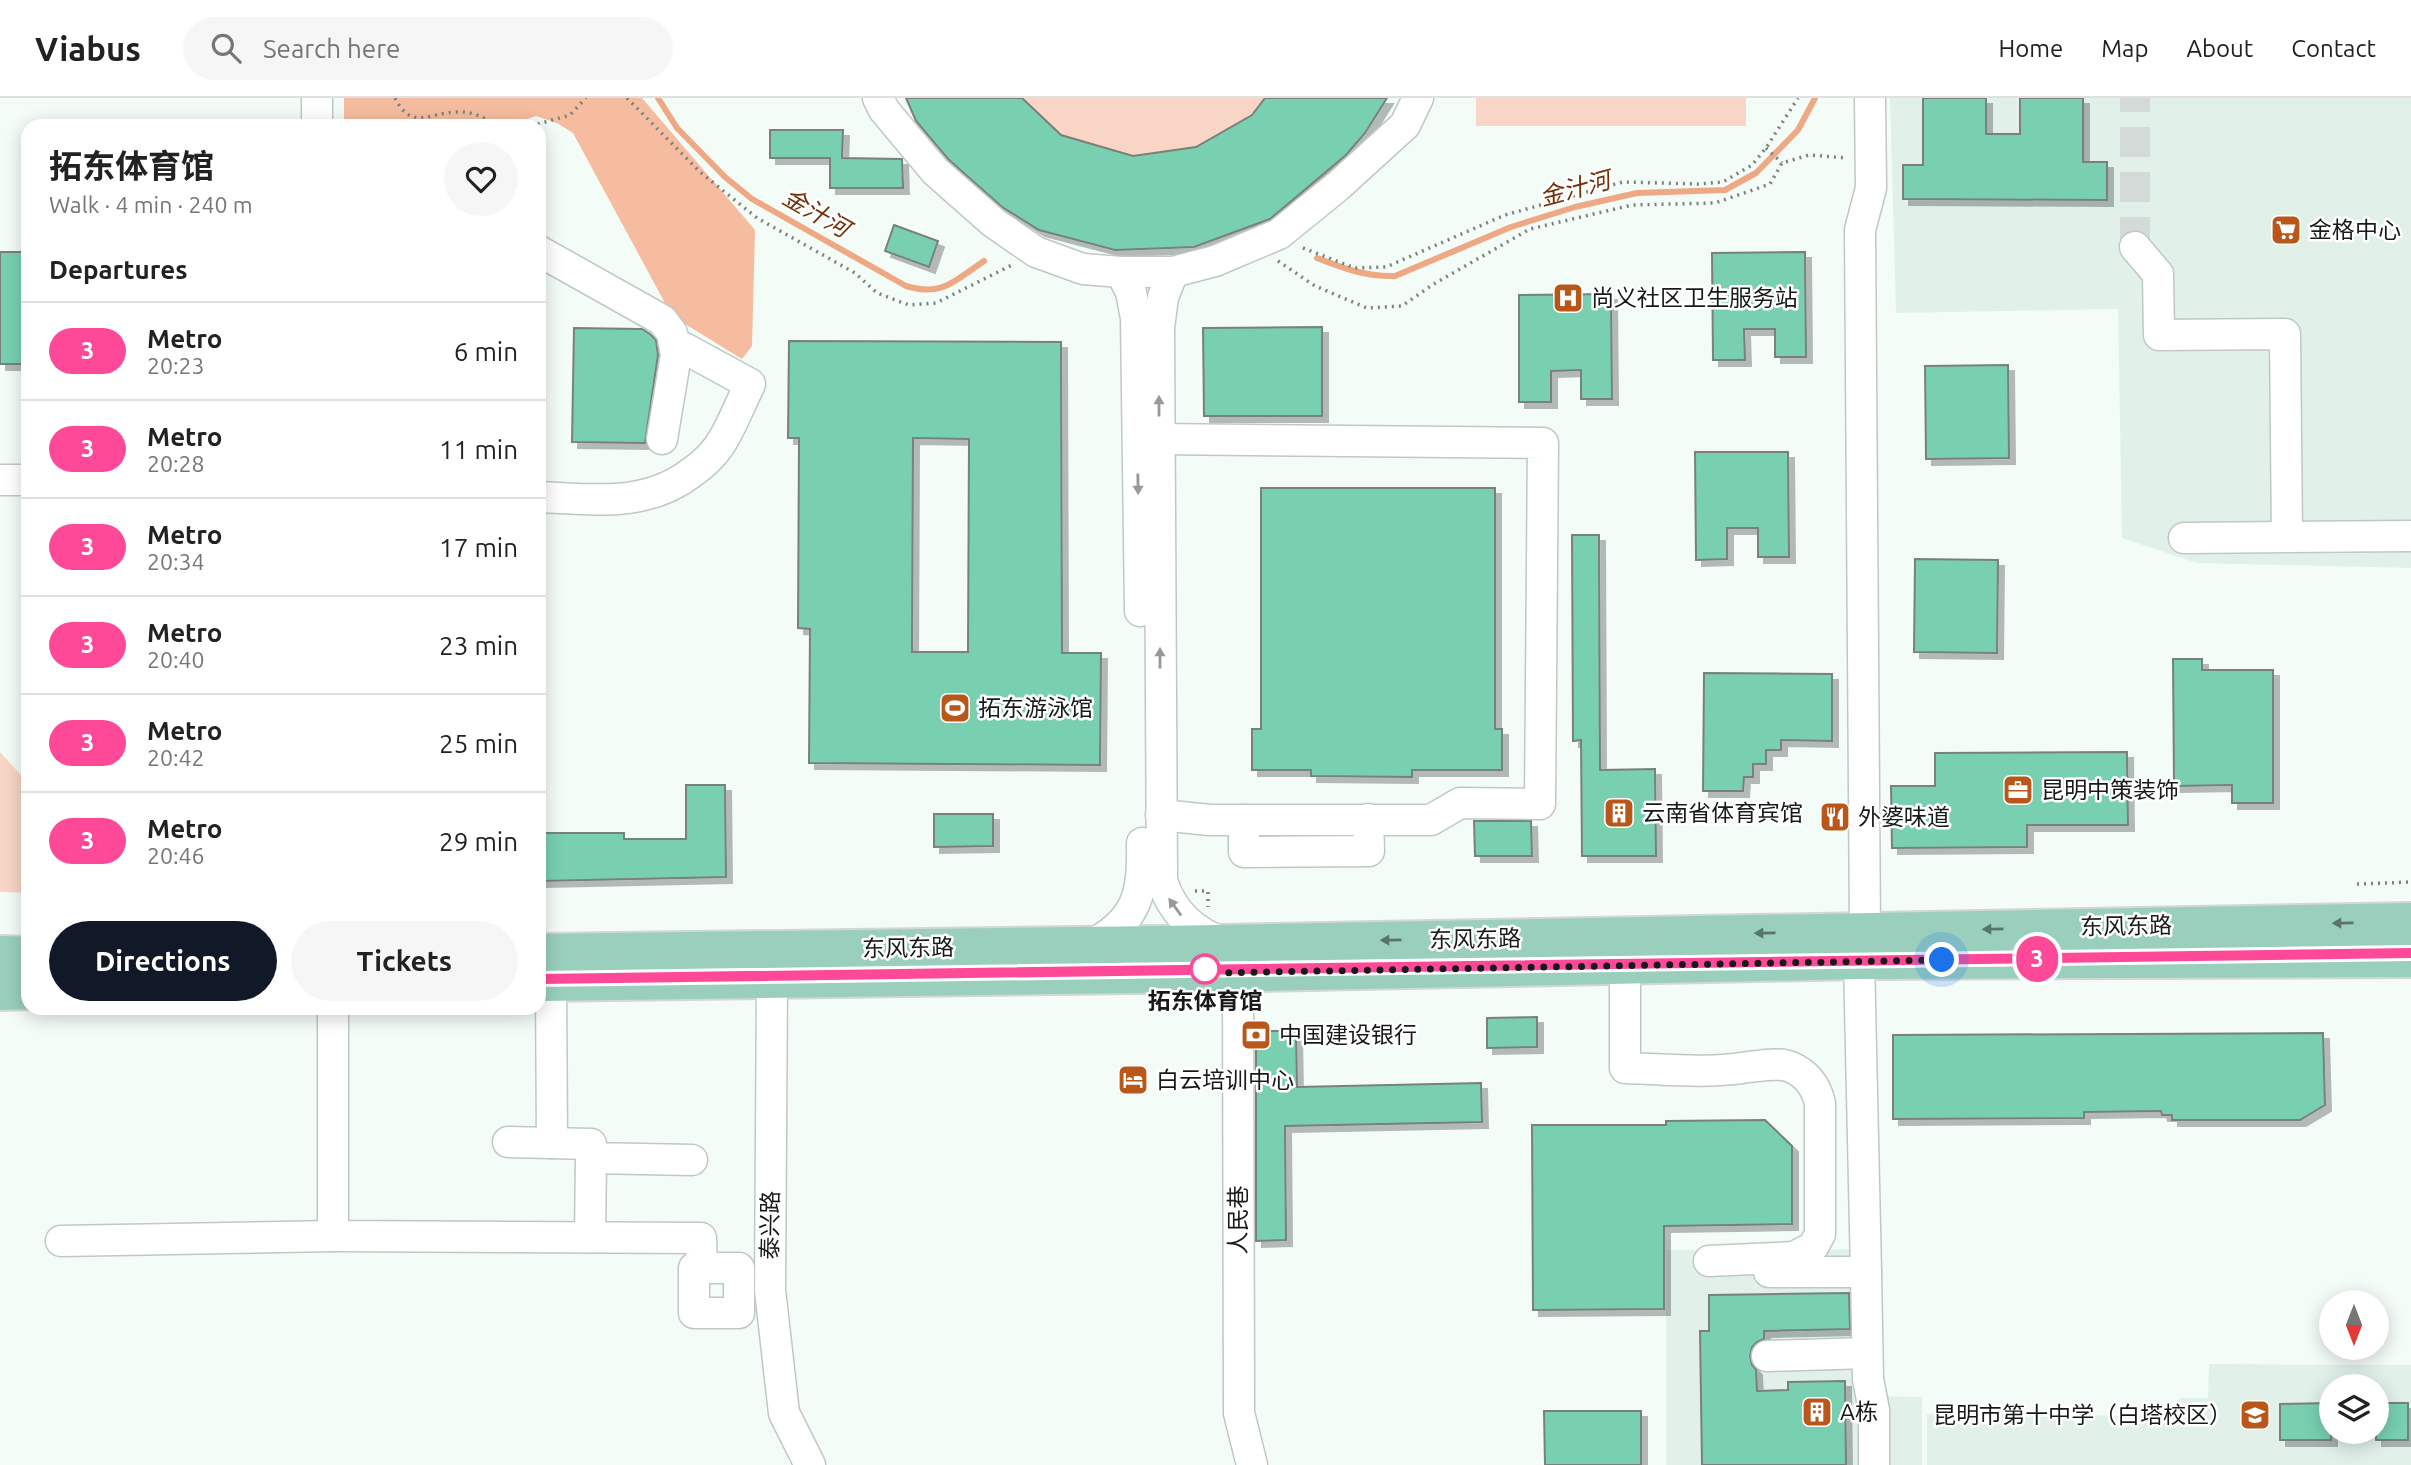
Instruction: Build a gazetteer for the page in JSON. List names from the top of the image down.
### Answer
{
  "streets": {
    "main road": ["东风东路"],
    "street": ["人民巷", "泰兴路"]
  },
  "crossings": [
    ["东风东路", "人民巷"],
    ["东风东路", "泰兴路"]
  ],
  "water": ["金汁河"],
  "places": {
    "supermarket": ["金格中心"],
    "hospital": ["尚义社区卫生服务站"],
    "sports": ["拓东游泳馆"],
    "office": ["昆明中策装饰"],
    "building": ["云南省体育宾馆", "A栋"],
    "restaurant": ["外婆味道"],
    "other": ["拓东体育馆"],
    "bank": ["中国建设银行"],
    "hotel": ["白云培训中心"],
    "school or university": ["昆明市第十中学（白塔校区）"]
  },
  "lines": ["metro line 3"],
  "north": "bottom",
  "page": {
    "header": "Viabus",
    "search": "Search here",
    "nav": [
      "Home",
      "Map",
      "About",
      "Contact"
    ],
    "on_map": "3",
    "heading": [
      ["拓东体育馆", "Walk · 4 min · 240 m"],
      "Departures"
    ],
    "list": [
      {
        "mark": "3",
        "name": "Metro",
        "note": "20:23",
        "value": "6 min"
      },
      {
        "mark": "3",
        "name": "Metro",
        "note": "20:28",
        "value": "11 min"
      },
      {
        "mark": "3",
        "name": "Metro",
        "note": "20:34",
        "value": "17 min"
      },
      {
        "mark": "3",
        "name": "Metro",
        "note": "20:40",
        "value": "23 min"
      },
      {
        "mark": "3",
        "name": "Metro",
        "note": "20:42",
        "value": "25 min"
      },
      {
        "mark": "3",
        "name": "Metro",
        "note": "20:46",
        "value": "29 min"
      }
    ],
    "buttons": ["Directions", "Tickets"]
  }
}
